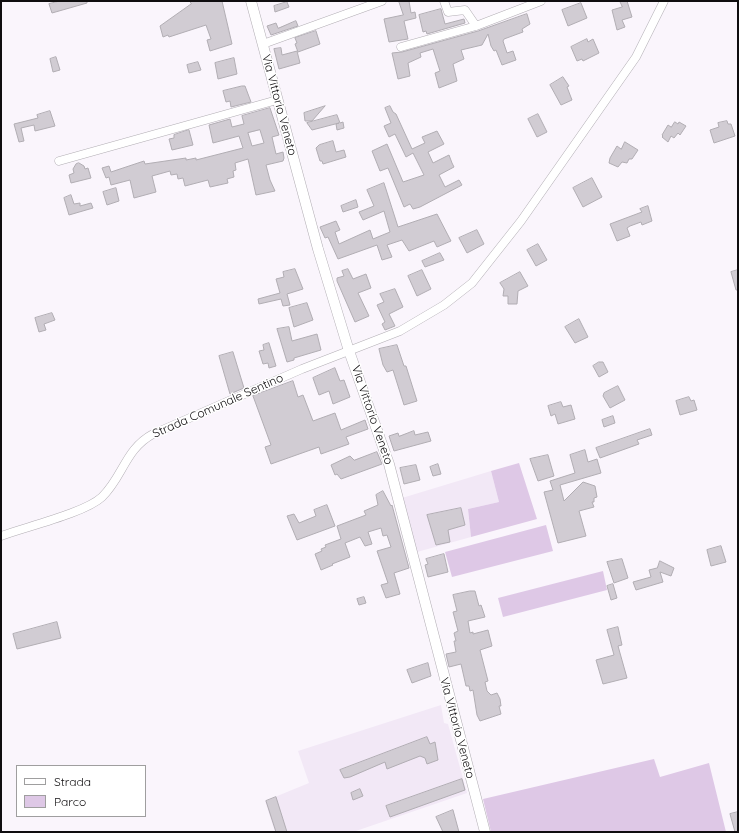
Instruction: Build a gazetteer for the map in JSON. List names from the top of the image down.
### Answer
{
  "streets": {
    "street": ["Via Vittorio Veneto", "Strada Comunale Sentino"]
  },
  "crossings": [
    ["Via Vittorio Veneto", "Strada Comunale Sentino"]
  ],
  "legend": ["Strada", "Parco"]
}
